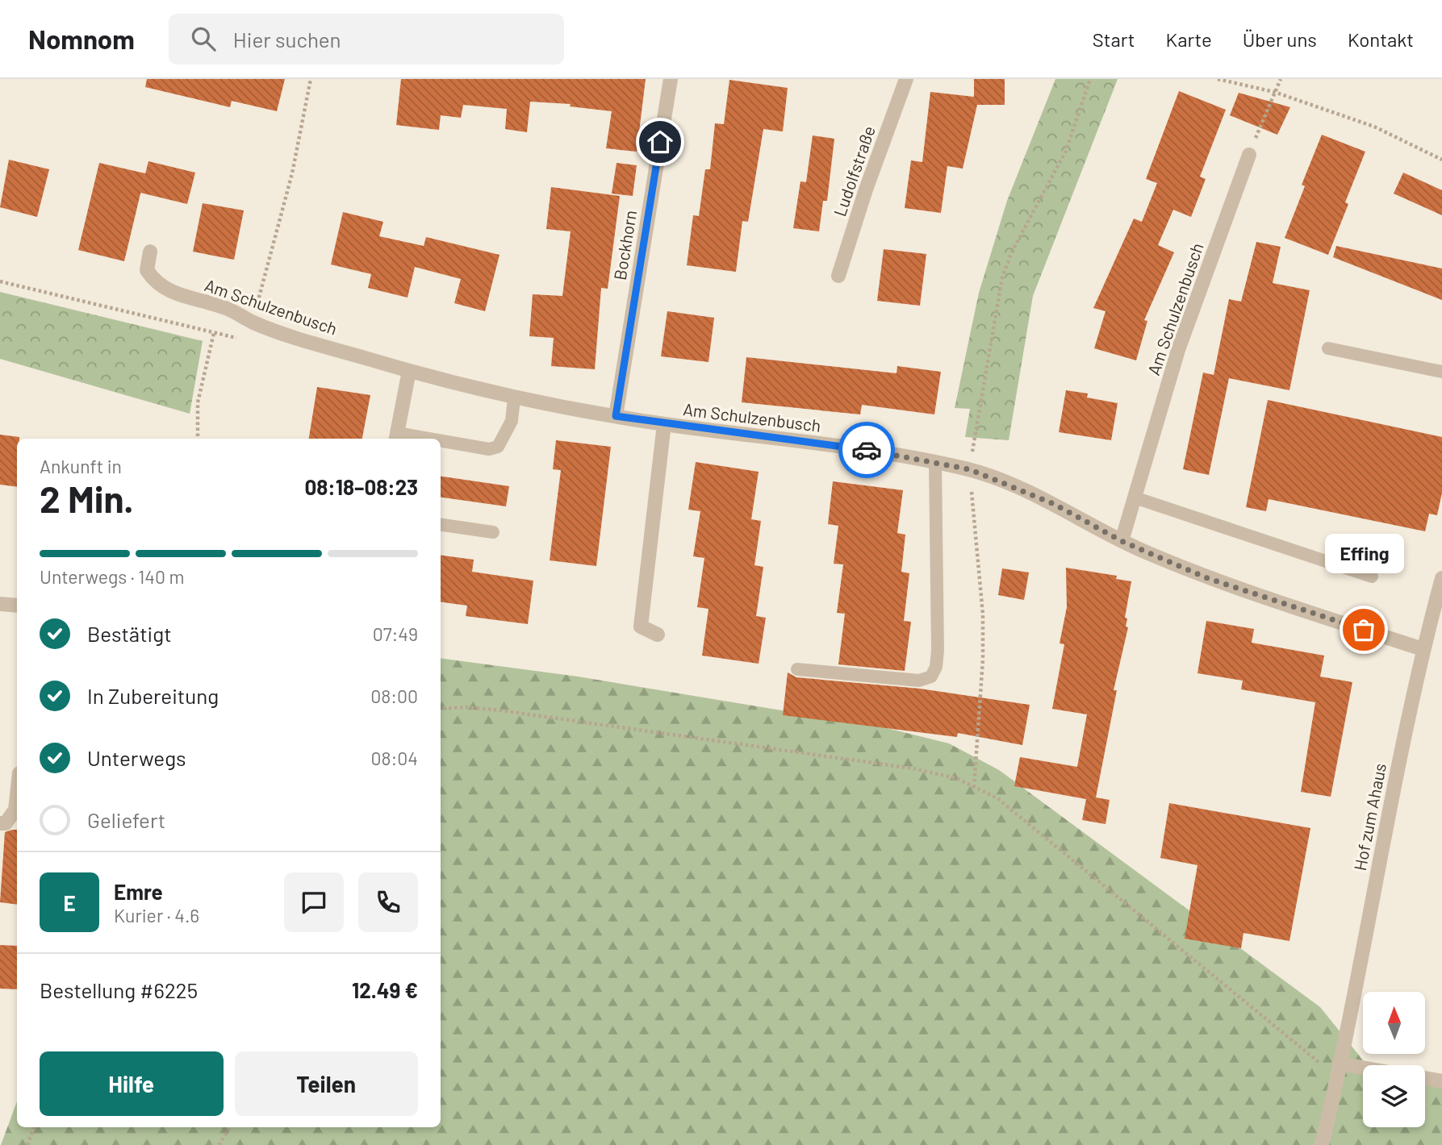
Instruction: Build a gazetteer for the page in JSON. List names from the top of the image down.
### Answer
{
  "streets": {
    "street": [
      "Ludolfstraße",
      "Bockhorn",
      "Am Schulzenbusch",
      "Hof zum Ahaus"
    ]
  },
  "crossings": [
    ["Bockhorn", "Am Schulzenbusch"],
    ["Am Schulzenbusch", "Hof zum Ahaus"]
  ],
  "places": ["Effing"],
  "north": "top",
  "page": {
    "header": "Nomnom",
    "search": "Hier suchen",
    "nav": [
      "Start",
      "Karte",
      "Über uns",
      "Kontakt"
    ],
    "heading": ["2 Min.", "Ankunft in", "08:18–08:23"],
    "panel": [
      "Emre",
      "Kurier · 4.6",
      "Bestellung #6225",
      "12.49 €"
    ],
    "bubble": "Effing",
    "bar": "Unterwegs · 140 m",
    "list": [
      ["Bestätigt", "07:49"],
      ["In Zubereitung", "08:00"],
      ["Unterwegs", "08:04"],
      "Geliefert"
    ],
    "round": "E",
    "buttons": ["Hilfe", "Teilen"]
  }
}
